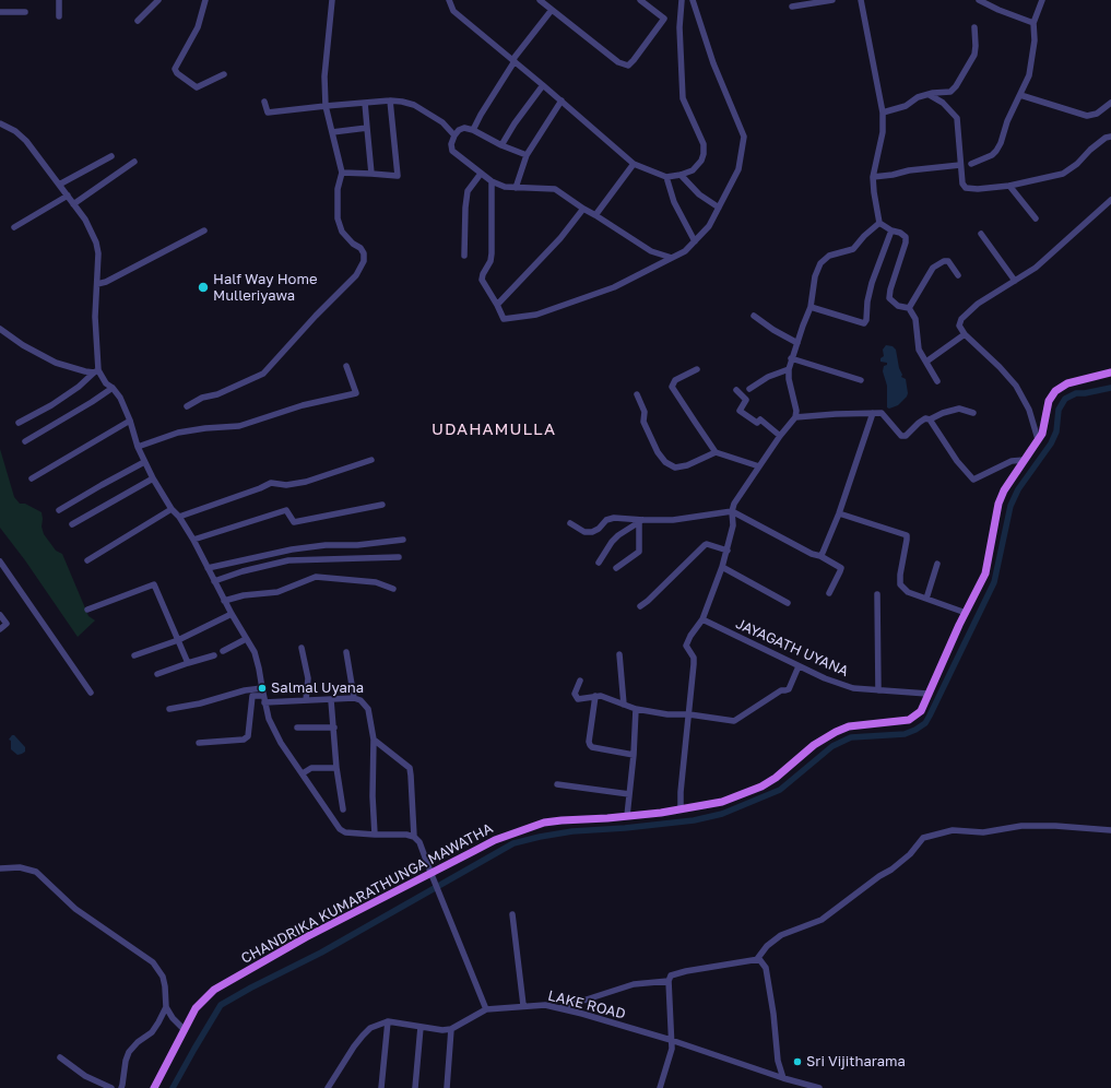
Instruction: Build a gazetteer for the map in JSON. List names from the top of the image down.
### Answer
{
  "streets": {
    "main road": ["CHANDRIKA KUMARATHUNGA MAWATHA"],
    "street": ["JAYAGATH UYANA", "LAKE ROAD"]
  },
  "crossings": [
    ["JAYAGATH UYANA", "CHANDRIKA KUMARATHUNGA MAWATHA"]
  ],
  "districts": ["UDAHAMULLA"],
  "places": ["Half Way Home Mulleriyawa", "Salmal Uyana", "Sri Vijitharama"]
}
